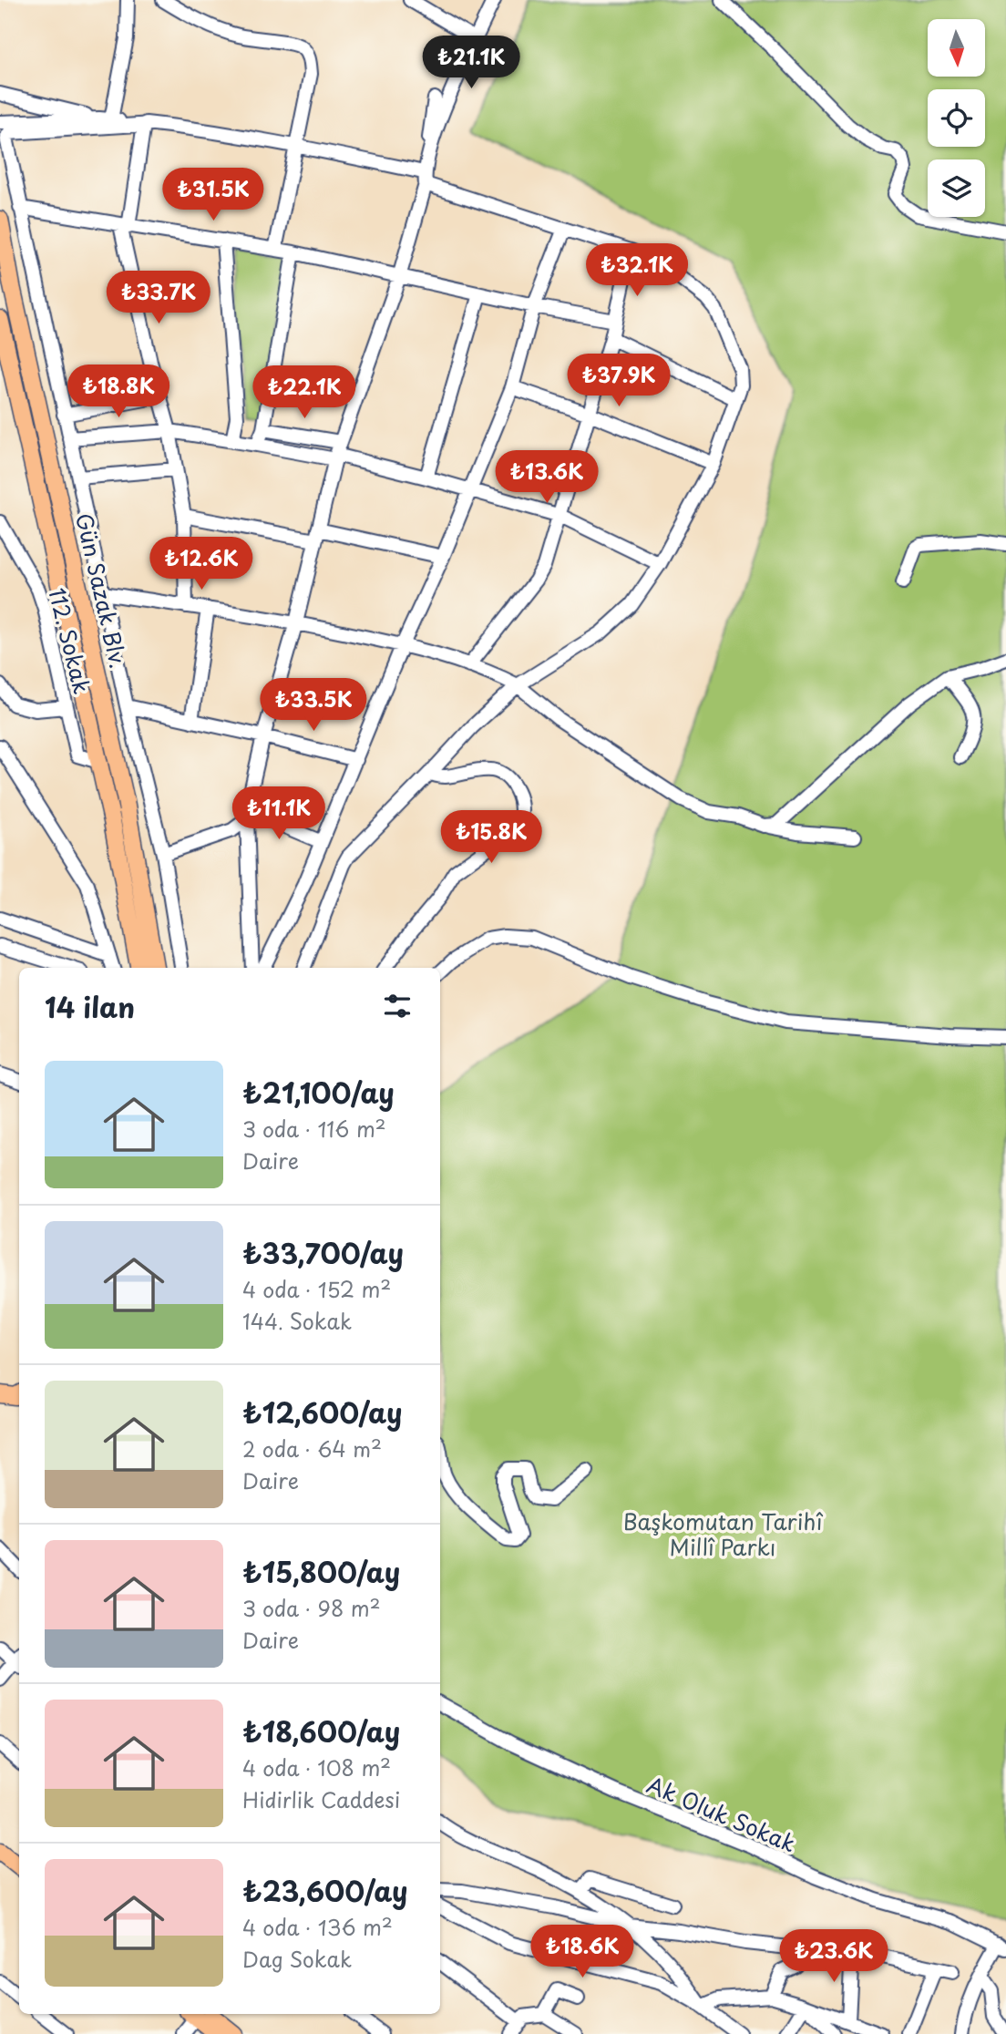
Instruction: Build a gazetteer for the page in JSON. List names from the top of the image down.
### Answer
{
  "streets": {
    "main road": ["Gün Sazak Blv."],
    "street": ["112. Sokak", "Ak Oluk Sokak"]
  },
  "crossings": [
    ["Gün Sazak Blv.", "112. Sokak"]
  ],
  "parks": ["Başkomutan Tarihî Millî Parkı"],
  "north": "bottom",
  "page": {
    "price": [
      "₺21.1K",
      "₺31.5K",
      "₺32.1K",
      "₺33.7K",
      "₺37.9K",
      "₺18.8K",
      "₺22.1K",
      "₺13.6K",
      "₺12.6K",
      "₺33.5K",
      "₺11.1K",
      "₺15.8K",
      "₺18.6K",
      "₺23.6K"
    ],
    "heading": "14 ilan",
    "list": [
      {
        "name": "₺21,100/ay",
        "note": "3 oda · 116 m² · Daire"
      },
      {
        "name": "₺33,700/ay",
        "note": "4 oda · 152 m² · 144. Sokak"
      },
      {
        "name": "₺12,600/ay",
        "note": "2 oda · 64 m² · Daire"
      },
      {
        "name": "₺15,800/ay",
        "note": "3 oda · 98 m² · Daire"
      },
      {
        "name": "₺18,600/ay",
        "note": "4 oda · 108 m² · Hidirlik Caddesi"
      },
      {
        "name": "₺23,600/ay",
        "note": "4 oda · 136 m² · Dag Sokak"
      }
    ]
  }
}
